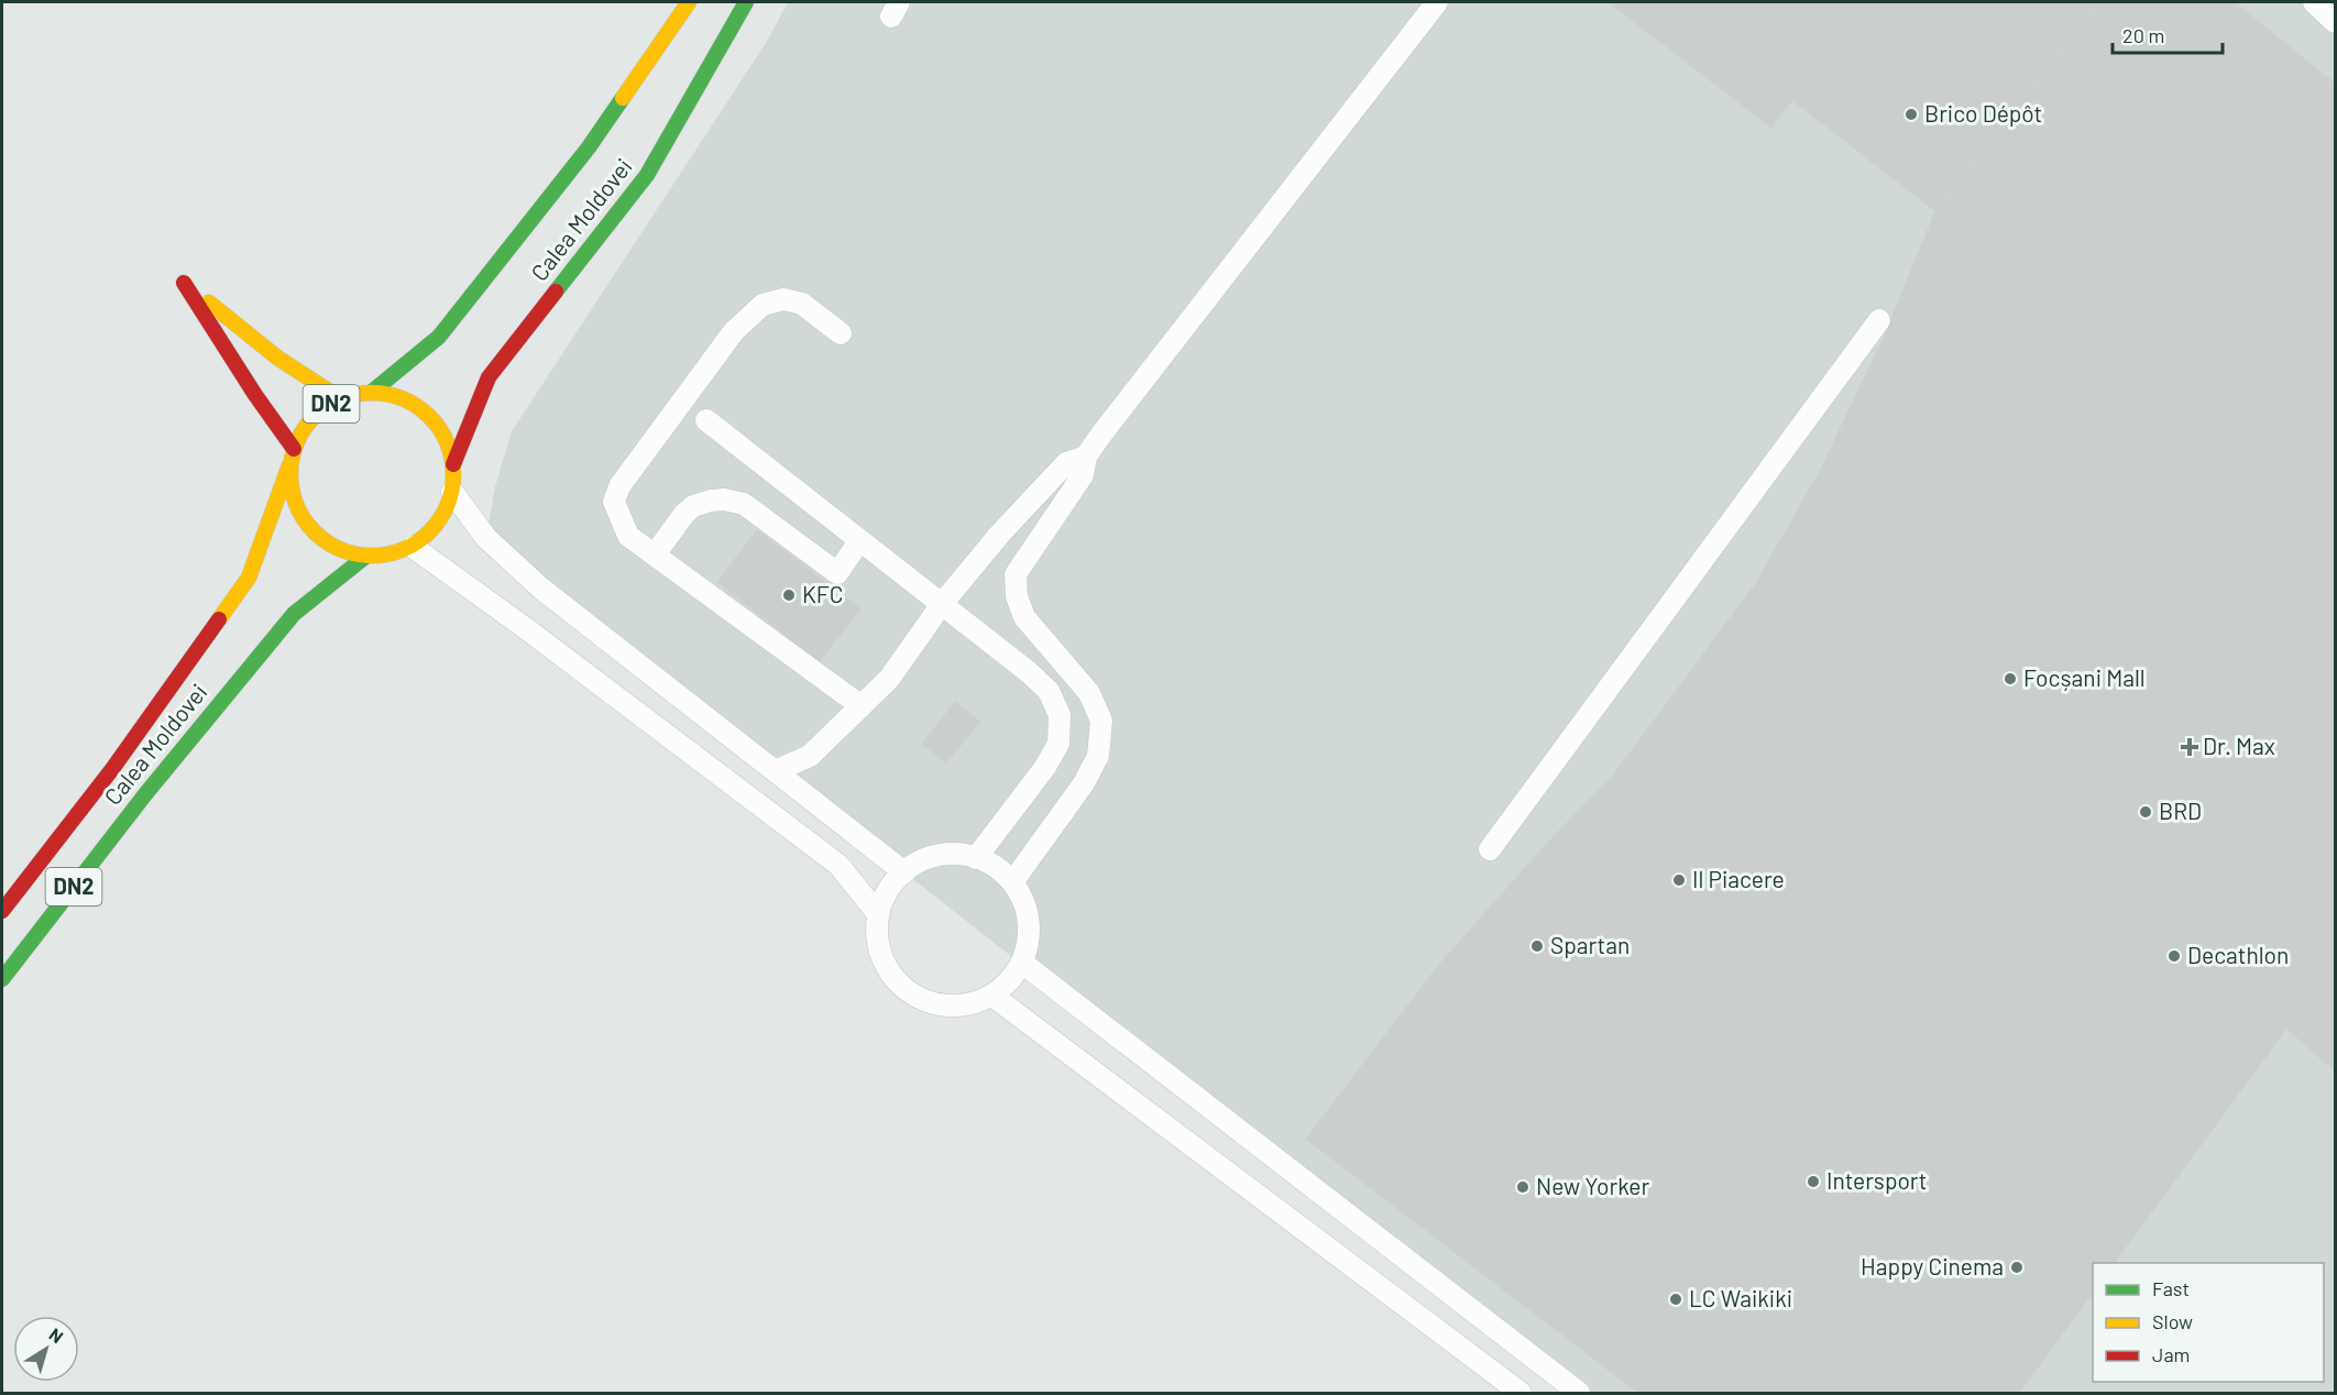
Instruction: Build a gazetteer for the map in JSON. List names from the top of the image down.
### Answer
{
  "streets": {
    "main road": ["Calea Moldovei", "DN2"]
  },
  "crossings": [
    ["Calea Moldovei", "DN2"]
  ],
  "places": {
    "other": [
      "Brico Dépôt",
      "KFC",
      "Focșani Mall",
      "BRD",
      "Il Piacere",
      "Spartan",
      "Decathlon",
      "Intersport",
      "New Yorker",
      "Happy Cinema",
      "LC Waikiki"
    ],
    "health": ["Dr. Max"]
  },
  "legend": ["Fast", "Slow", "Jam"],
  "scale_bar": "20 m",
  "north": "top right"
}
